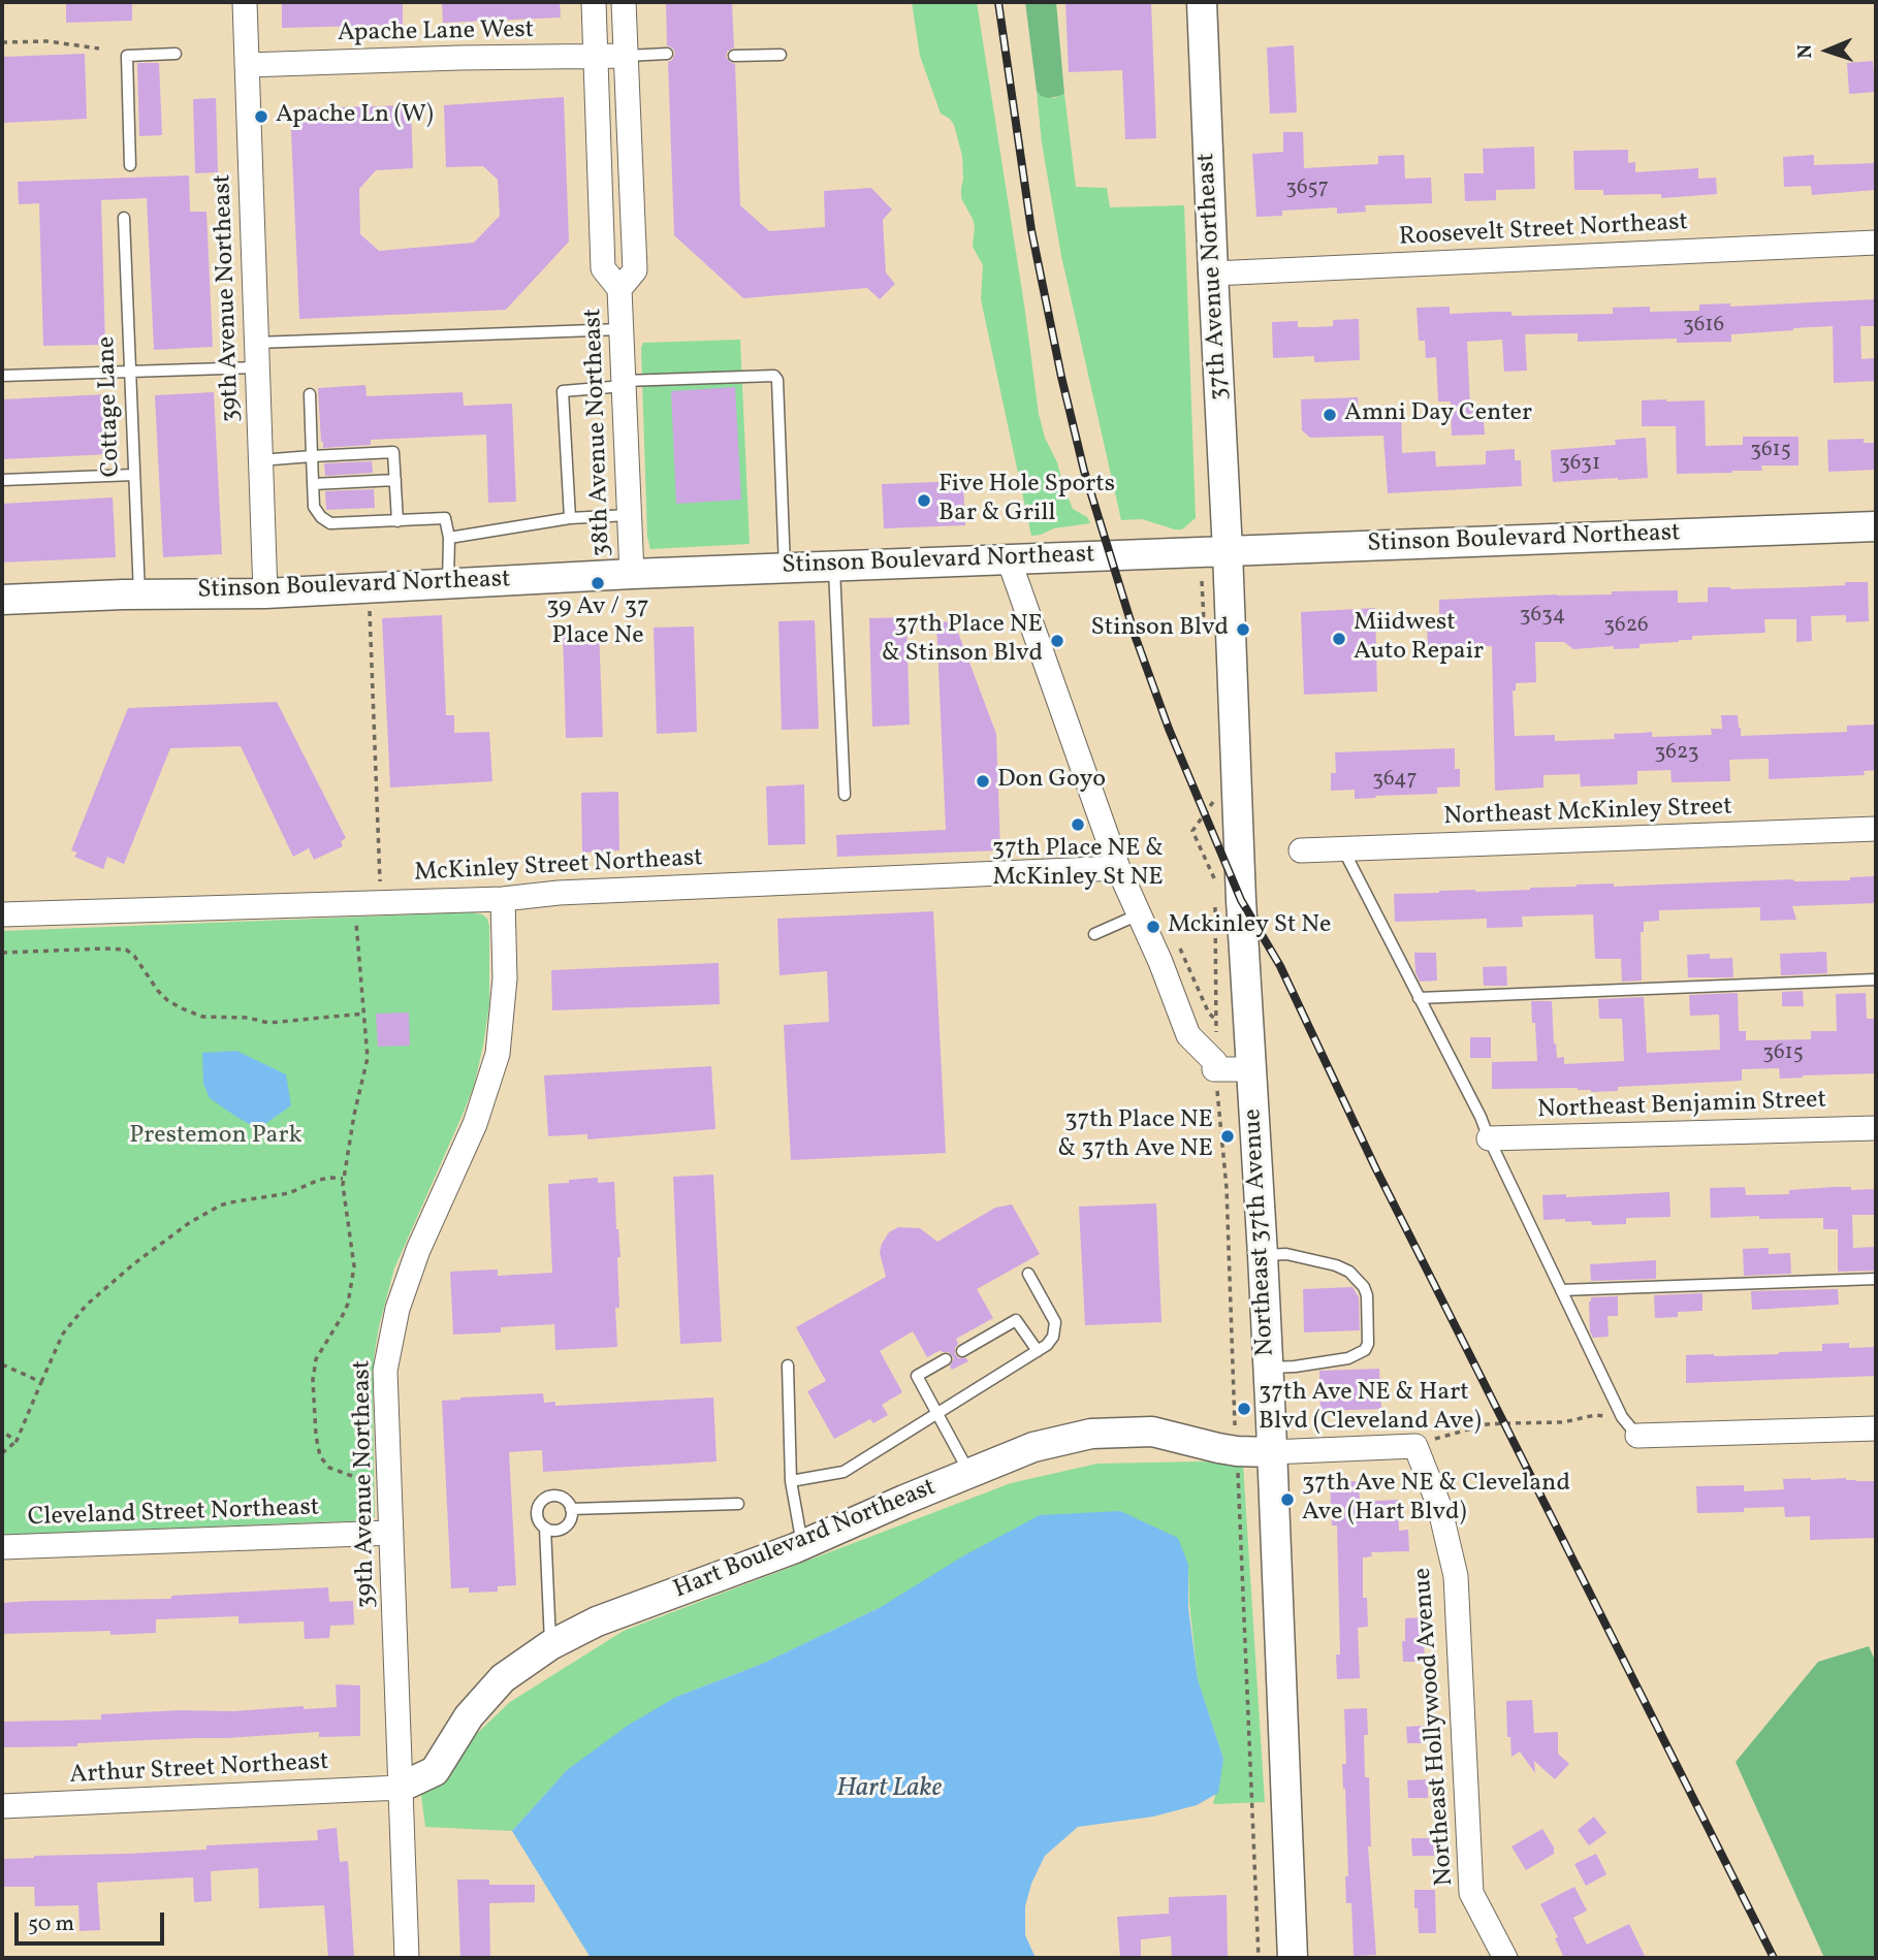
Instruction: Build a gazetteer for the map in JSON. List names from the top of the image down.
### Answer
{
  "streets": {
    "street": [
      "Apache Lane West",
      "Roosevelt Street Northeast",
      "37th Avenue Northeast",
      "39th Avenue Northeast",
      "38th Avenue Northeast",
      "Stinson Boulevard Northeast",
      "Northeast McKinley Street",
      "McKinley Street Northeast",
      "Northeast Benjamin Street",
      "Northeast 37th Avenue",
      "Cleveland Street Northeast",
      "Hart Boulevard Northeast",
      "Northeast Hollywood Avenue",
      "Arthur Street Northeast"
    ],
    "lane": ["Cottage Lane"]
  },
  "crossings": [
    ["Apache Lane West", "39th Avenue Northeast"],
    ["Apache Lane West", "38th Avenue Northeast"],
    ["Roosevelt Street Northeast", "37th Avenue Northeast"],
    ["37th Avenue Northeast", "Stinson Boulevard Northeast"],
    ["37th Avenue Northeast", "Northeast 37th Avenue"],
    ["39th Avenue Northeast", "Stinson Boulevard Northeast"],
    ["39th Avenue Northeast", "McKinley Street Northeast"],
    ["39th Avenue Northeast", "Cleveland Street Northeast"],
    ["39th Avenue Northeast", "Hart Boulevard Northeast"],
    ["39th Avenue Northeast", "Arthur Street Northeast"],
    ["Cottage Lane", "Stinson Boulevard Northeast"],
    ["38th Avenue Northeast", "Stinson Boulevard Northeast"],
    ["Stinson Boulevard Northeast", "Northeast 37th Avenue"],
    ["Northeast 37th Avenue", "Hart Boulevard Northeast"],
    ["Hart Boulevard Northeast", "Arthur Street Northeast"]
  ],
  "water": ["Hart Lake"],
  "parks": ["Prestemon Park"],
  "places": [
    "Apache Ln (W)",
    "Amni Day Center",
    "Five Hole Sports Bar & Grill",
    "39 Av / 37 Place Ne",
    "Stinson Blvd",
    "Miidwest Auto Repair",
    "37th Place NE & Stinson Blvd",
    "Don Goyo",
    "37th Place NE & McKinley St NE",
    "Mckinley St Ne",
    "37th Place NE & 37th Ave NE",
    "37th Ave NE & Hart Blvd (Cleveland Ave)",
    "37th Ave NE & Cleveland Ave (Hart Blvd)"
  ],
  "house_numbers": [
    "3657",
    "3616",
    "3615",
    "3631",
    "3634",
    "3626",
    "3623",
    "3647",
    "3615"
  ],
  "scale_bar": "50 m",
  "north": "left"
}
